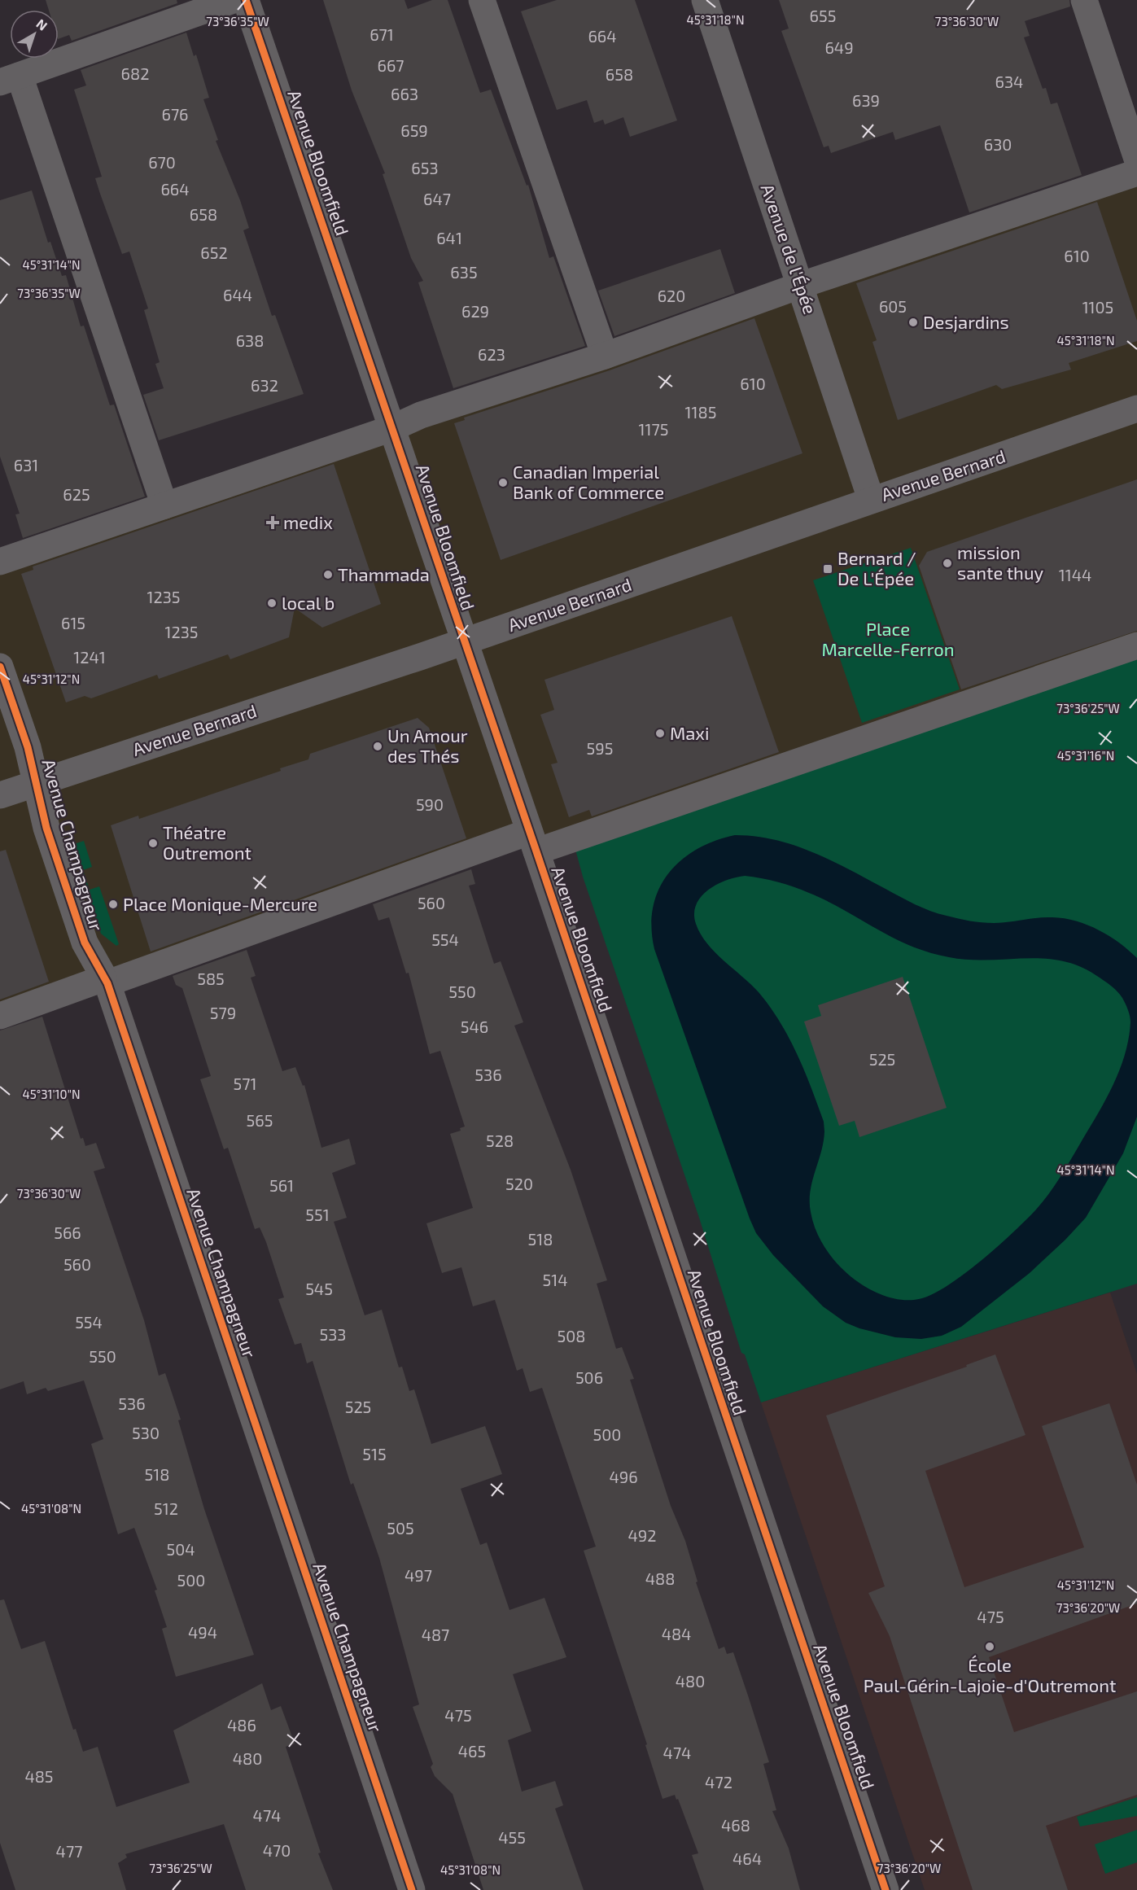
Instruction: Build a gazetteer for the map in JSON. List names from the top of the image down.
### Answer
{
  "streets": {
    "street": [
      "Avenue Bloomfield",
      "Avenue de l'Épée",
      "Avenue Bernard",
      "Avenue Champagneur"
    ]
  },
  "crossings": [
    ["Avenue Bloomfield", "Avenue Bernard"],
    ["Avenue de l'Épée", "Avenue Bernard"],
    ["Avenue Bernard", "Avenue Champagneur"]
  ],
  "parks": ["Place Marcelle-Ferron"],
  "places": {
    "other": [
      "Desjardins",
      "Canadian Imperial Bank of Commerce",
      "mission sante thuy",
      "Thammada",
      "local b",
      "Maxi",
      "Un Amour des Thés",
      "Théatre Outremont",
      "Place Monique-Mercure",
      "École Paul-Gérin-Lajoie-d'Outremont"
    ],
    "health": ["medix"],
    "transit": ["Bernard / De L'Épée"]
  },
  "house_numbers": [
    "655",
    "671",
    "664",
    "649",
    "667",
    "682",
    "658",
    "634",
    "663",
    "639",
    "676",
    "659",
    "630",
    "670",
    "653",
    "664",
    "647",
    "658",
    "641",
    "652",
    "610",
    "635",
    "644",
    "620",
    "605",
    "1105",
    "629",
    "638",
    "623",
    "610",
    "632",
    "1185",
    "1175",
    "631",
    "625",
    "1144",
    "1235",
    "615",
    "1235",
    "1241",
    "595",
    "590",
    "560",
    "554",
    "585",
    "550",
    "579",
    "546",
    "525",
    "536",
    "571",
    "565",
    "528",
    "520",
    "561",
    "551",
    "566",
    "518",
    "560",
    "514",
    "545",
    "554",
    "533",
    "508",
    "550",
    "506",
    "536",
    "525",
    "530",
    "500",
    "515",
    "518",
    "496",
    "512",
    "505",
    "492",
    "504",
    "497",
    "488",
    "500",
    "475",
    "494",
    "484",
    "487",
    "480",
    "475",
    "486",
    "465",
    "474",
    "480",
    "485",
    "472",
    "474",
    "468",
    "455",
    "470",
    "477",
    "464"
  ],
  "north": "top right",
  "coordinates": [
    "45°31'18\"N",
    "73°36'35\"W",
    "73°36'30\"W",
    "45°31'14\"N",
    "45°31'12\"N",
    "73°36'25\"W",
    "45°31'16\"N",
    "45°31'10\"N",
    "45°31'08\"N",
    "73°36'20\"W"
  ]
}
